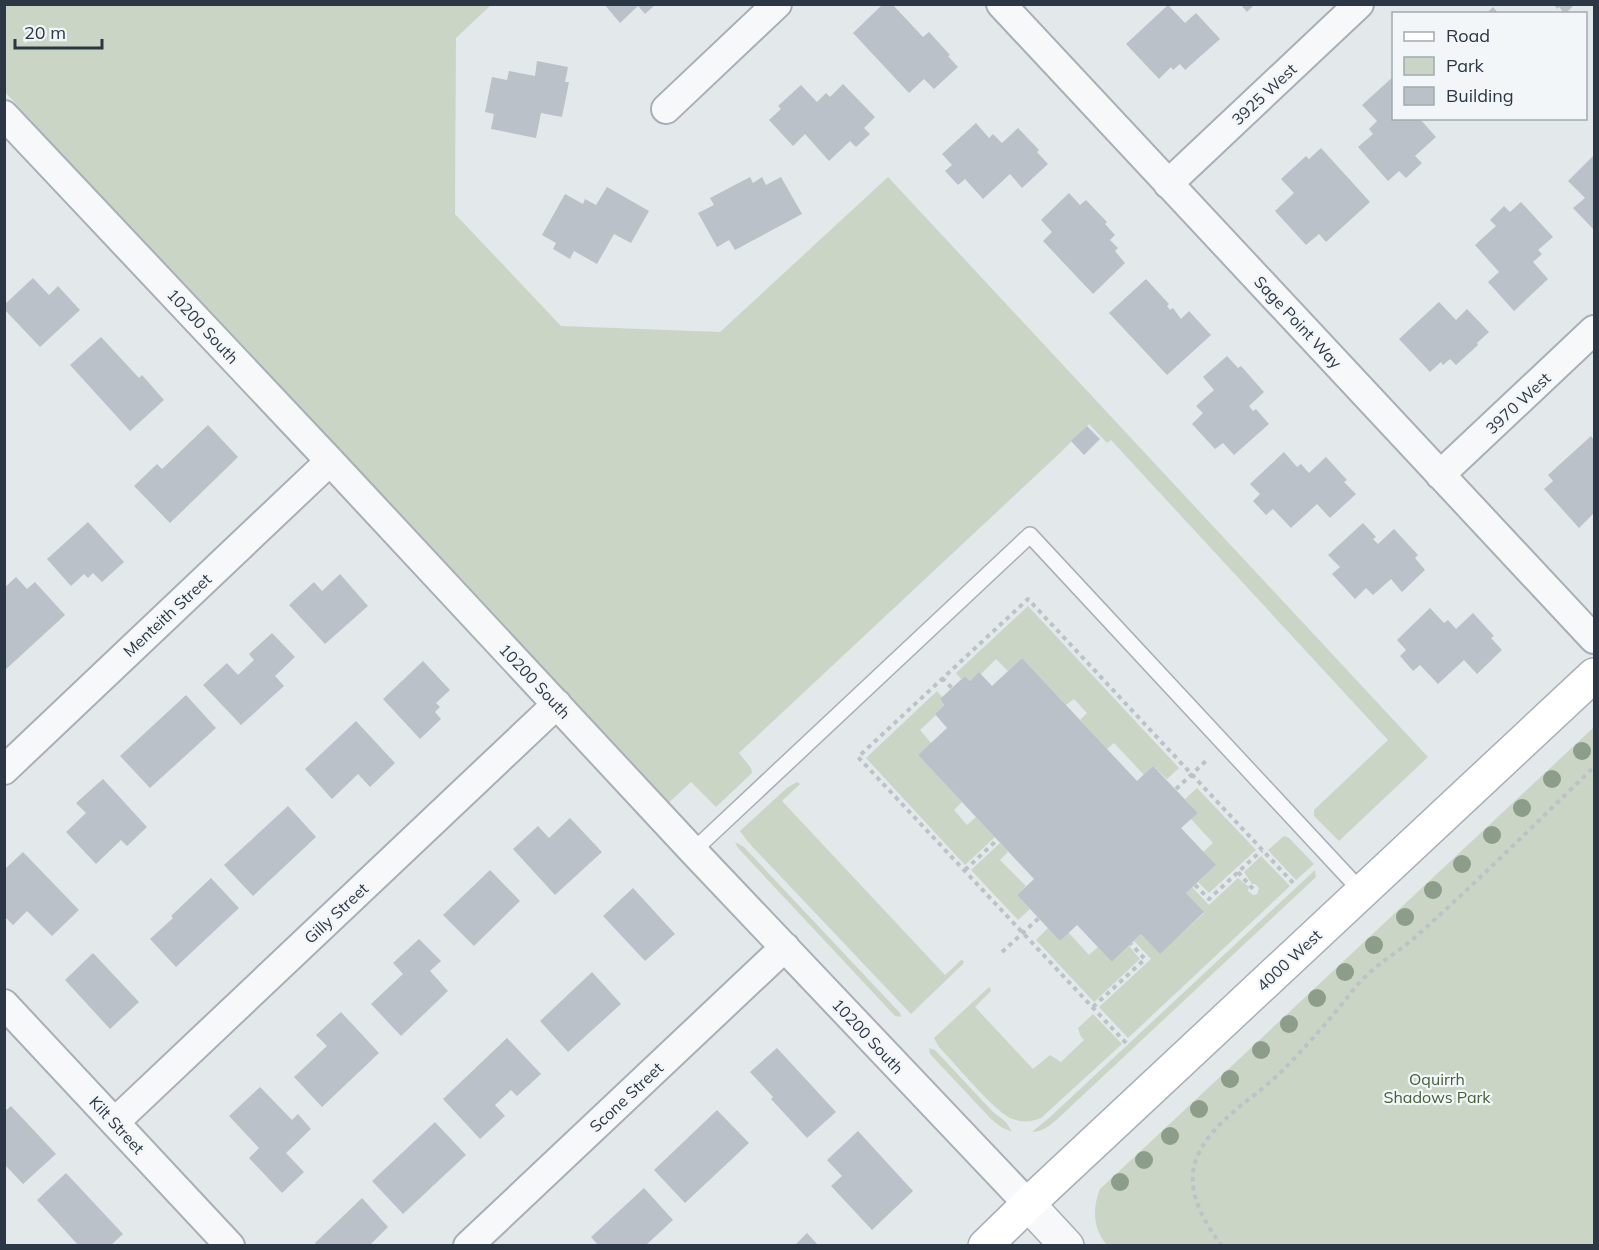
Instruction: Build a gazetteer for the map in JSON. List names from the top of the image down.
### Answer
{
  "streets": {
    "main road": ["4000 West"],
    "street": [
      "3925 West",
      "Sage Point Way",
      "10200 South",
      "3970 West",
      "Menteith Street",
      "Gilly Street",
      "Scone Street",
      "Kilt Street"
    ]
  },
  "crossings": [
    ["3925 West", "Sage Point Way"],
    ["Sage Point Way", "3970 West"],
    ["10200 South", "Menteith Street"],
    ["10200 South", "Gilly Street"],
    ["10200 South", "4000 West"],
    ["10200 South", "Scone Street"],
    ["Gilly Street", "Kilt Street"]
  ],
  "parks": ["Oquirrh Shadows Park"],
  "legend": ["Road", "Park", "Building"],
  "scale_bar": "20 m"
}
